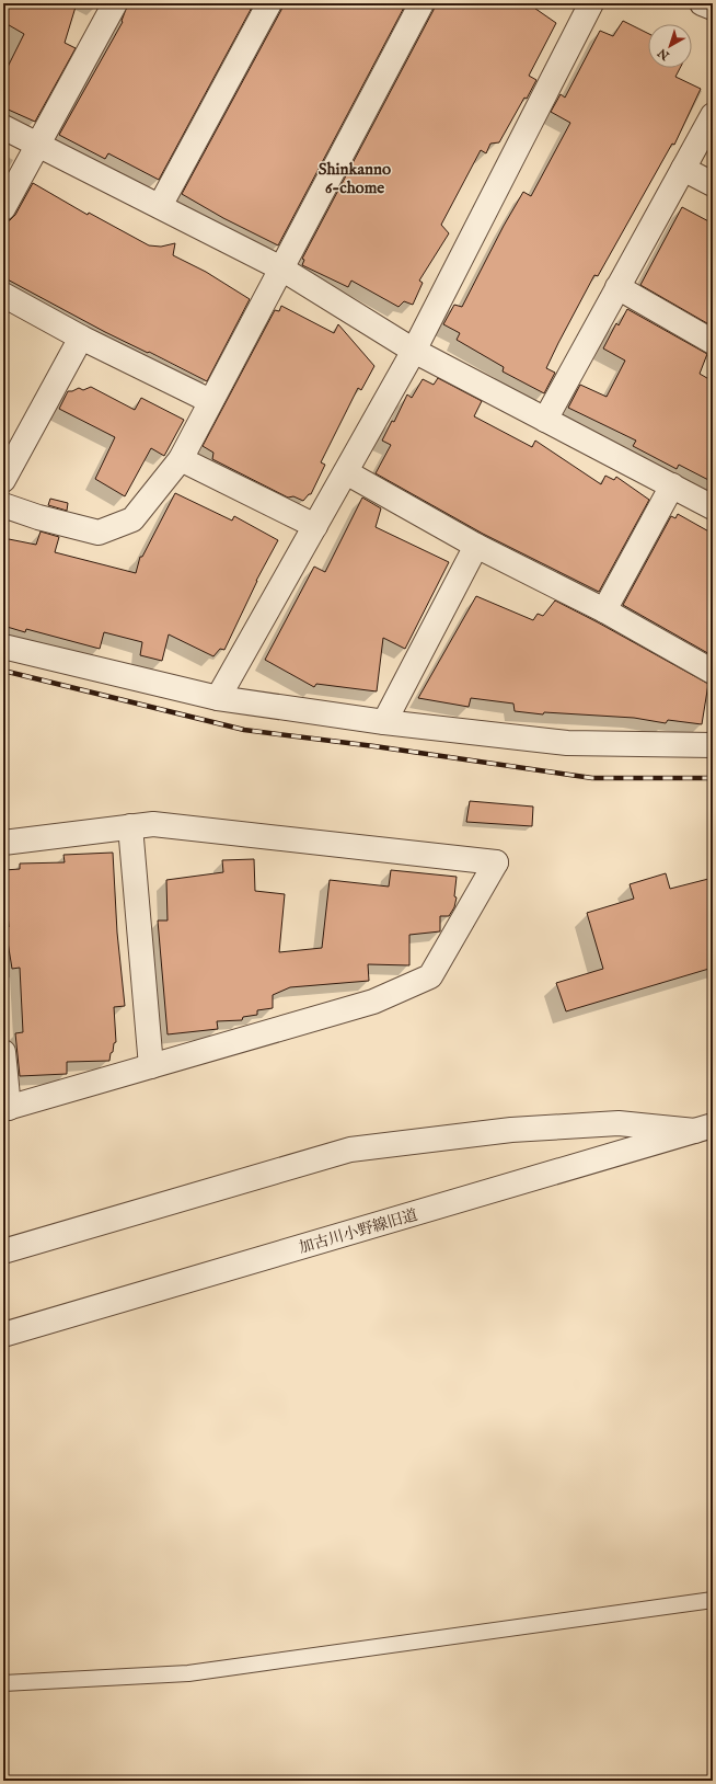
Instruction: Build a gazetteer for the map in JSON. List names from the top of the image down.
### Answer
{
  "streets": {
    "street": ["加古川小野線旧道"]
  },
  "districts": ["Shinkanno 6-chome"],
  "north": "bottom left"
}
